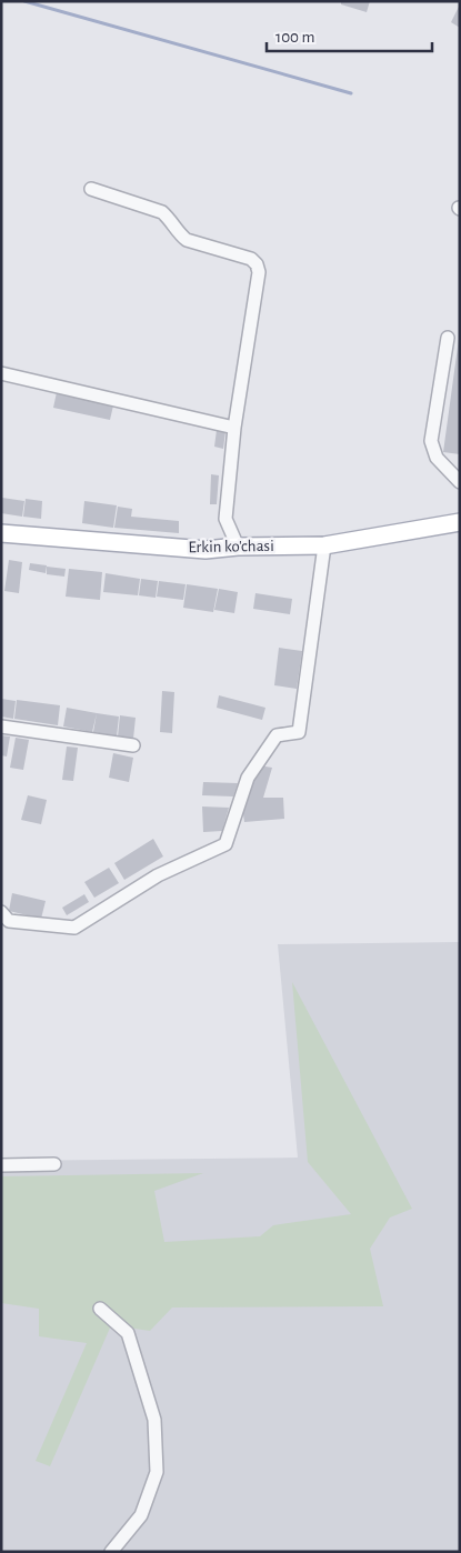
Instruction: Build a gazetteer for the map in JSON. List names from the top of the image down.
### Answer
{
  "streets": {
    "main road": ["Erkin ko'chasi"]
  },
  "scale_bar": "100 m"
}
